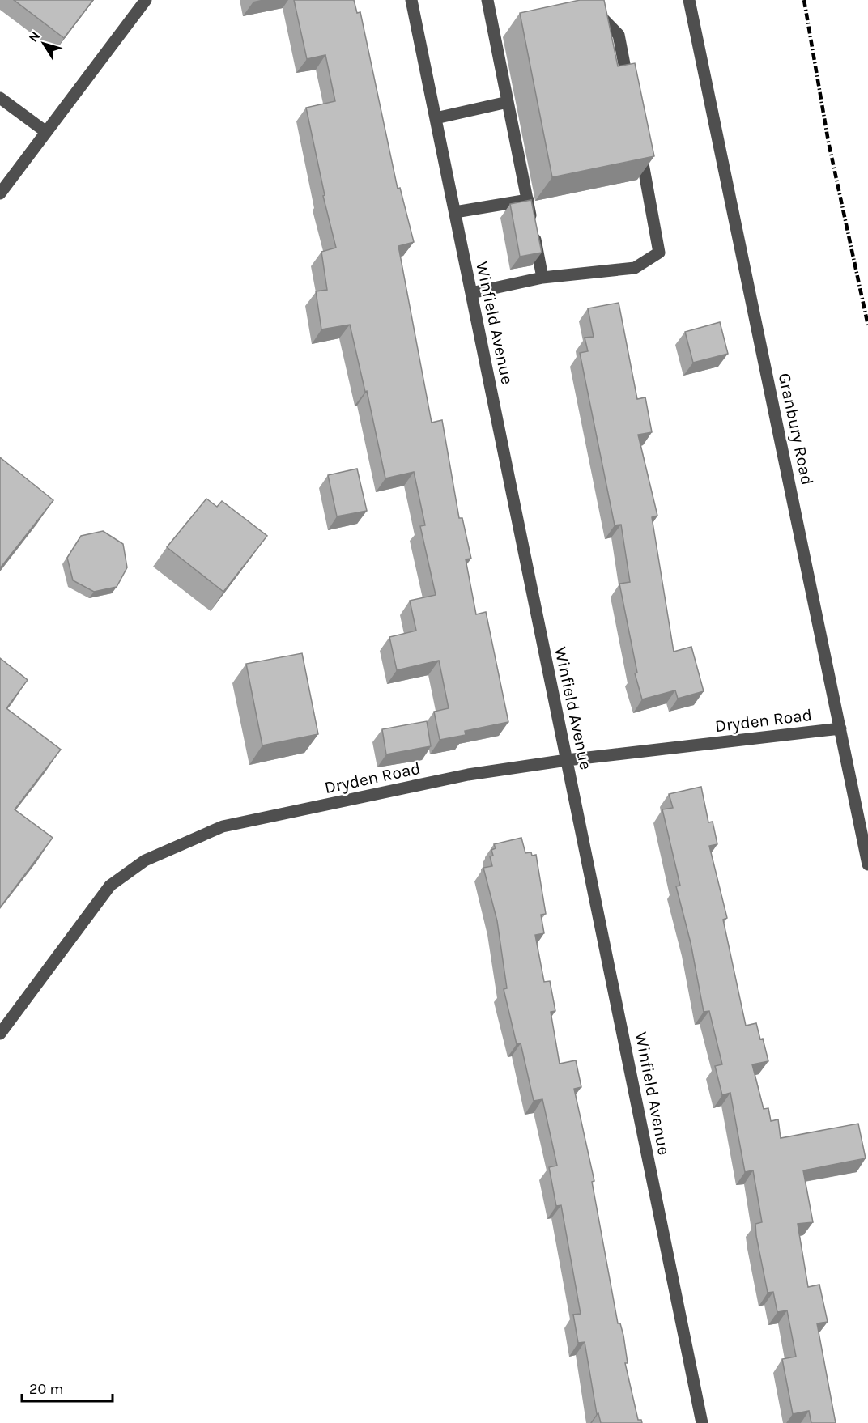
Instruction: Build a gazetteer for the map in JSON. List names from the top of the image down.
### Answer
{
  "streets": {
    "street": ["Winfield Avenue", "Granbury Road", "Dryden Road"]
  },
  "crossings": [
    ["Winfield Avenue", "Dryden Road"],
    ["Granbury Road", "Dryden Road"]
  ],
  "scale_bar": "20 m",
  "north": "top left"
}
